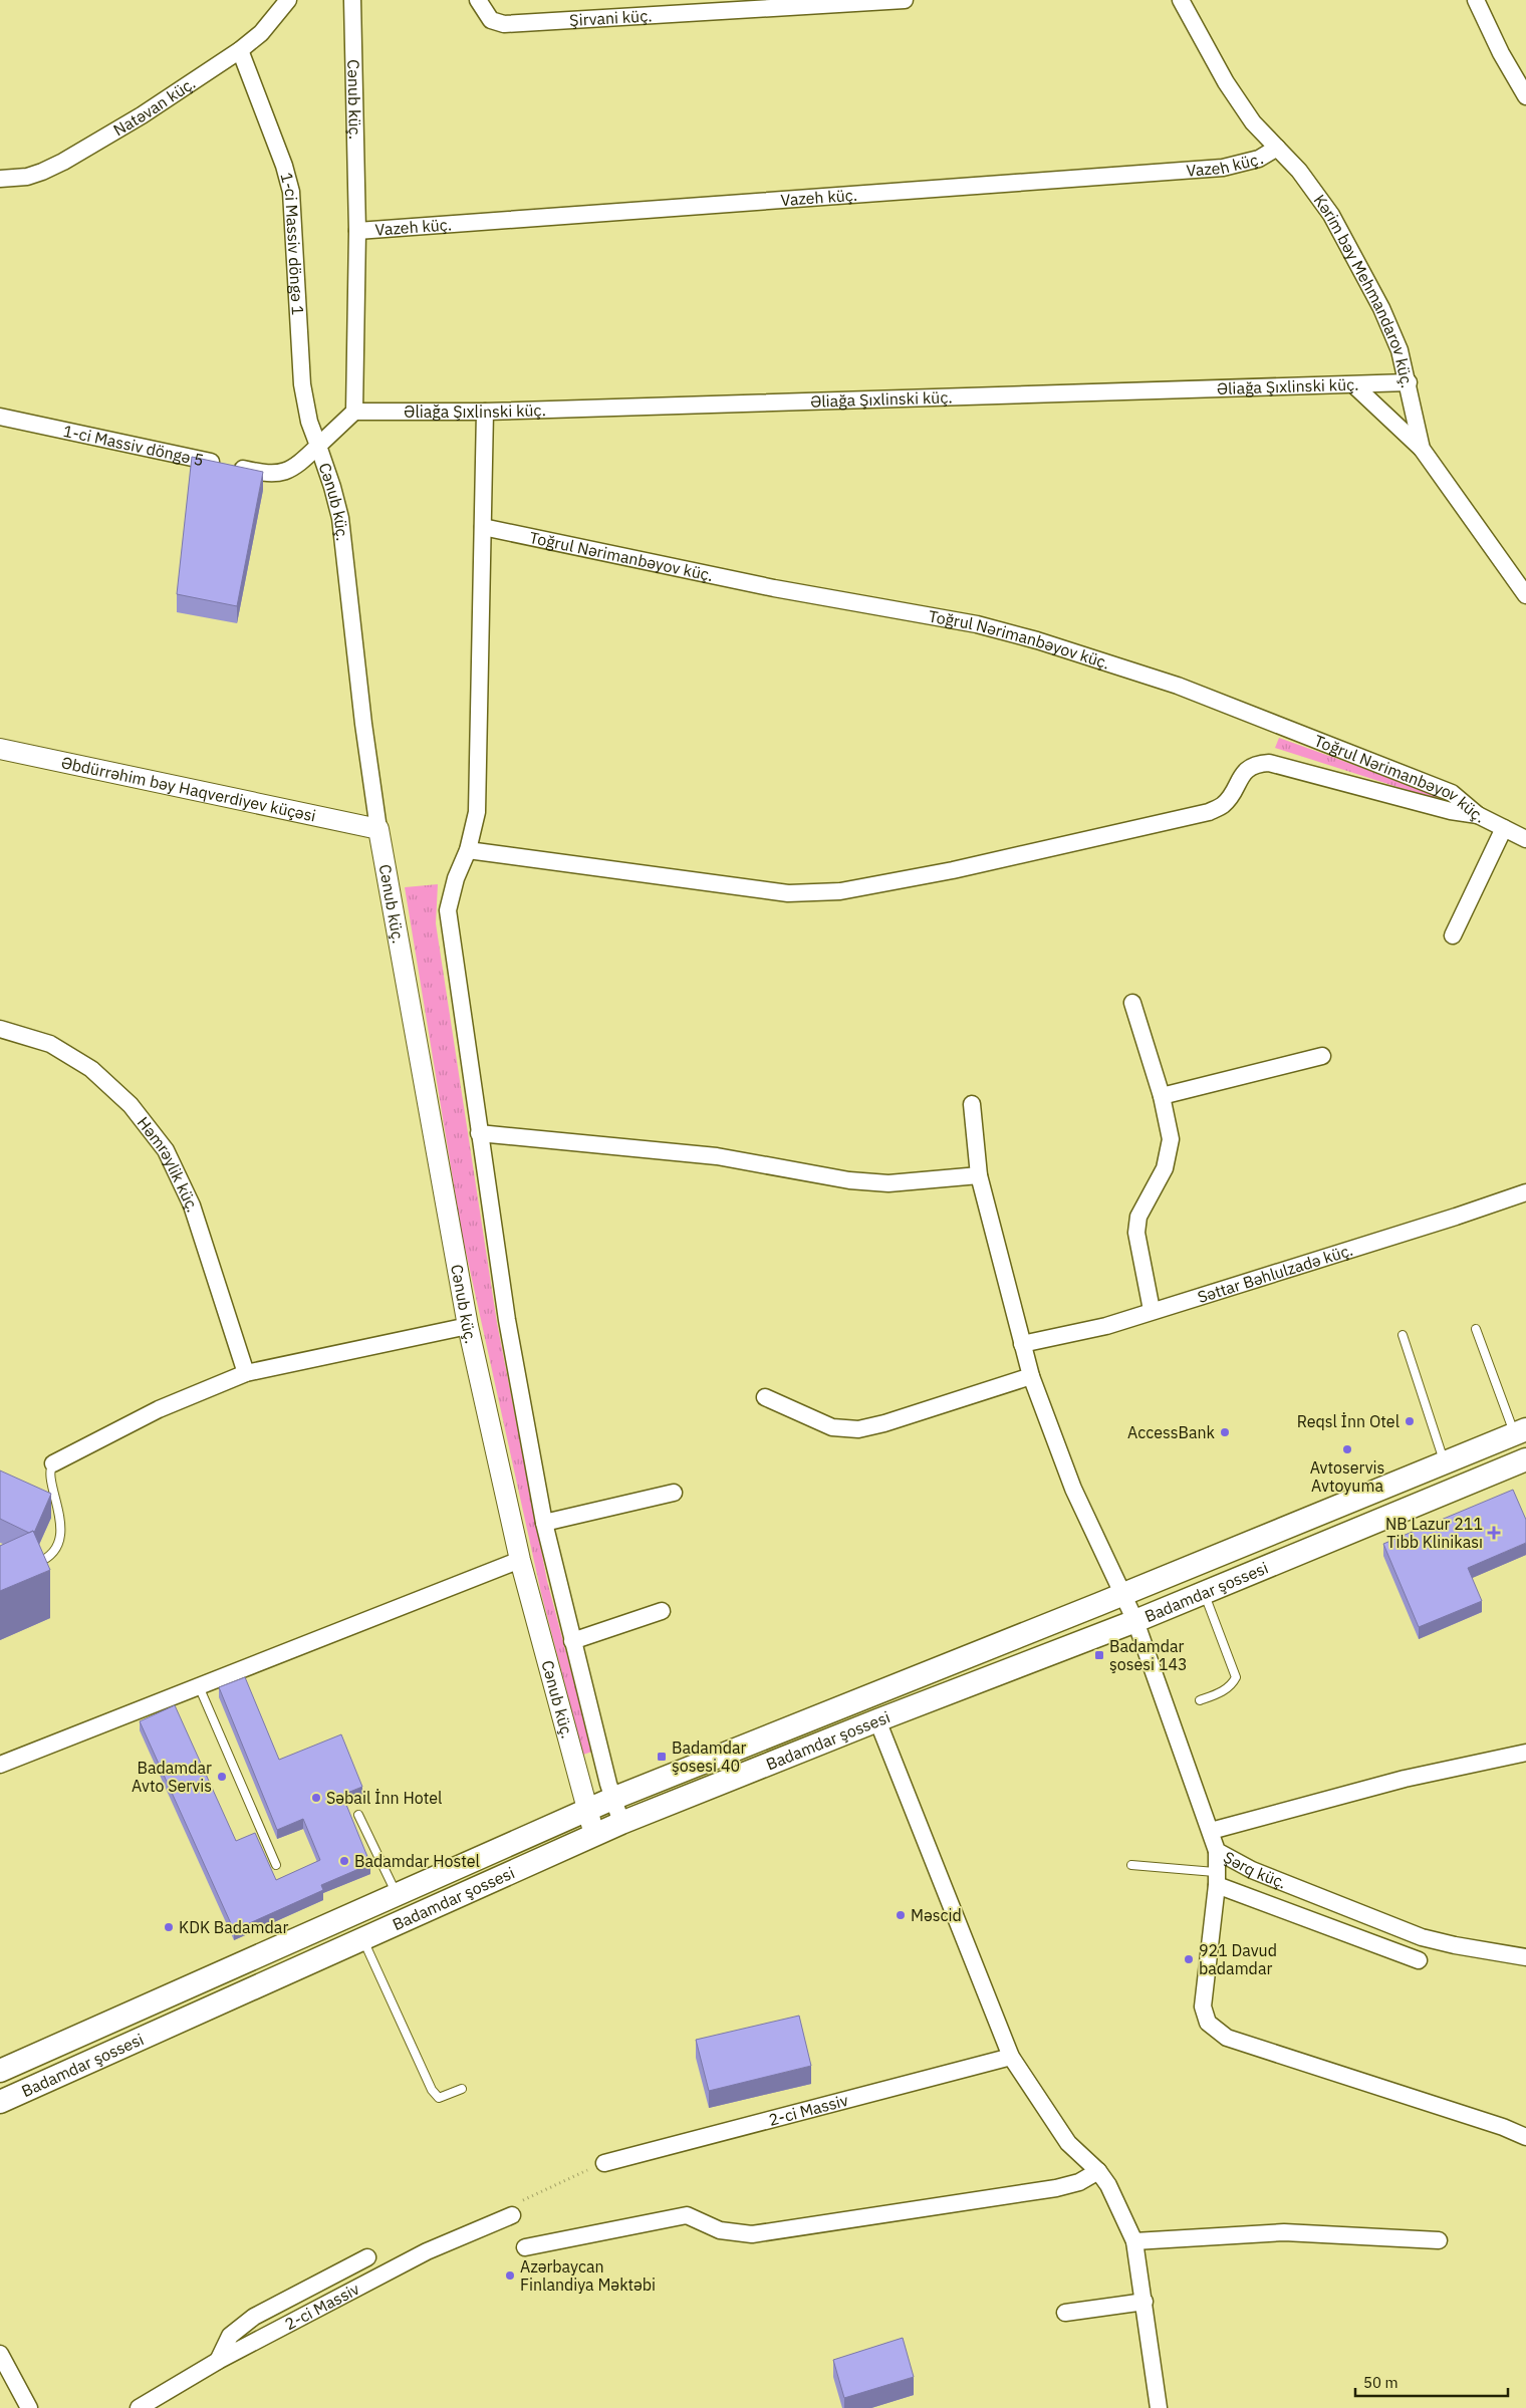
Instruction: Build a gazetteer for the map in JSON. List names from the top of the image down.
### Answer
{
  "streets": {
    "main road": ["Badamdar şossesi"],
    "street": [
      "Şirvani küç.",
      "Cənub küç.",
      "Natəvan küç.",
      "Vazeh küç.",
      "1-ci Massiv döngə 1",
      "Kərim bəy Mehmandarov küç.",
      "Əliağa Şıxlinski küç.",
      "1-ci Massiv döngə 5",
      "Toğrul Nərimanbəyov küç.",
      "Əbdürrəhim bəy Haqverdiyev küçəsi",
      "Həmrəylik küç.",
      "Səttar Bəhlulzadə küç.",
      "Şərq küç.",
      "2-ci Massiv"
    ]
  },
  "crossings": [
    ["Cənub küç.", "Vazeh küç."],
    ["Cənub küç.", "1-ci Massiv döngə 1"],
    ["Cənub küç.", "Əliağa Şıxlinski küç."],
    ["Cənub küç.", "1-ci Massiv döngə 5"],
    ["Cənub küç.", "Toğrul Nərimanbəyov küç."],
    ["Cənub küç.", "Əbdürrəhim bəy Haqverdiyev küçəsi"],
    ["Cənub küç.", "Badamdar şossesi"],
    ["Natəvan küç.", "1-ci Massiv döngə 1"],
    ["Vazeh küç.", "Kərim bəy Mehmandarov küç."],
    ["1-ci Massiv döngə 1", "1-ci Massiv döngə 5"],
    ["Kərim bəy Mehmandarov küç.", "Əliağa Şıxlinski küç."],
    ["Səttar Bəhlulzadə küç.", "Şərq küç."],
    ["Badamdar şossesi", "Şərq küç."]
  ],
  "places": {
    "other": [
      "Reqsl İnn Otel",
      "AccessBank",
      "Avtoservis Avtoyuma",
      "Badamdar Avto Servis",
      "Səbail İnn Hotel",
      "Badamdar Hostel",
      "Məscid",
      "KDK Badamdar",
      "921 Davud badamdar",
      "Azərbaycan Finlandiya Məktəbi"
    ],
    "health": ["NB Lazur 211 Tibb Klinikası"],
    "transit": ["Badamdar şosesi 143", "Badamdar şosesi 40"]
  },
  "scale_bar": "50 m"
}
